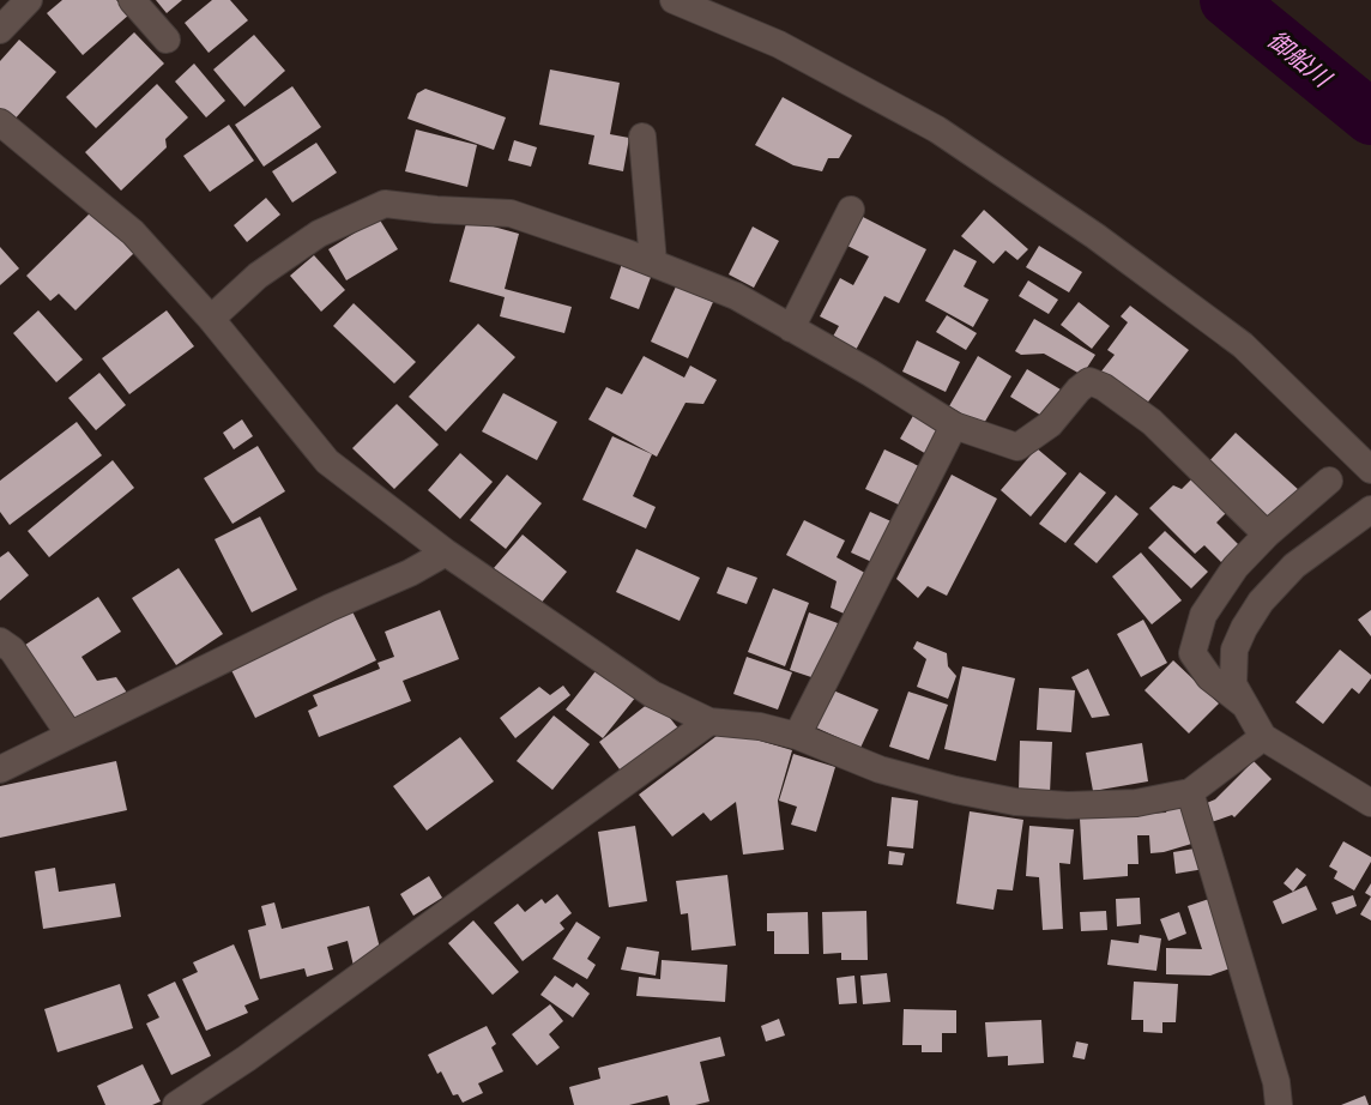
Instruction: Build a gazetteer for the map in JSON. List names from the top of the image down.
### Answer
{
  "water": ["御船川"]
}
